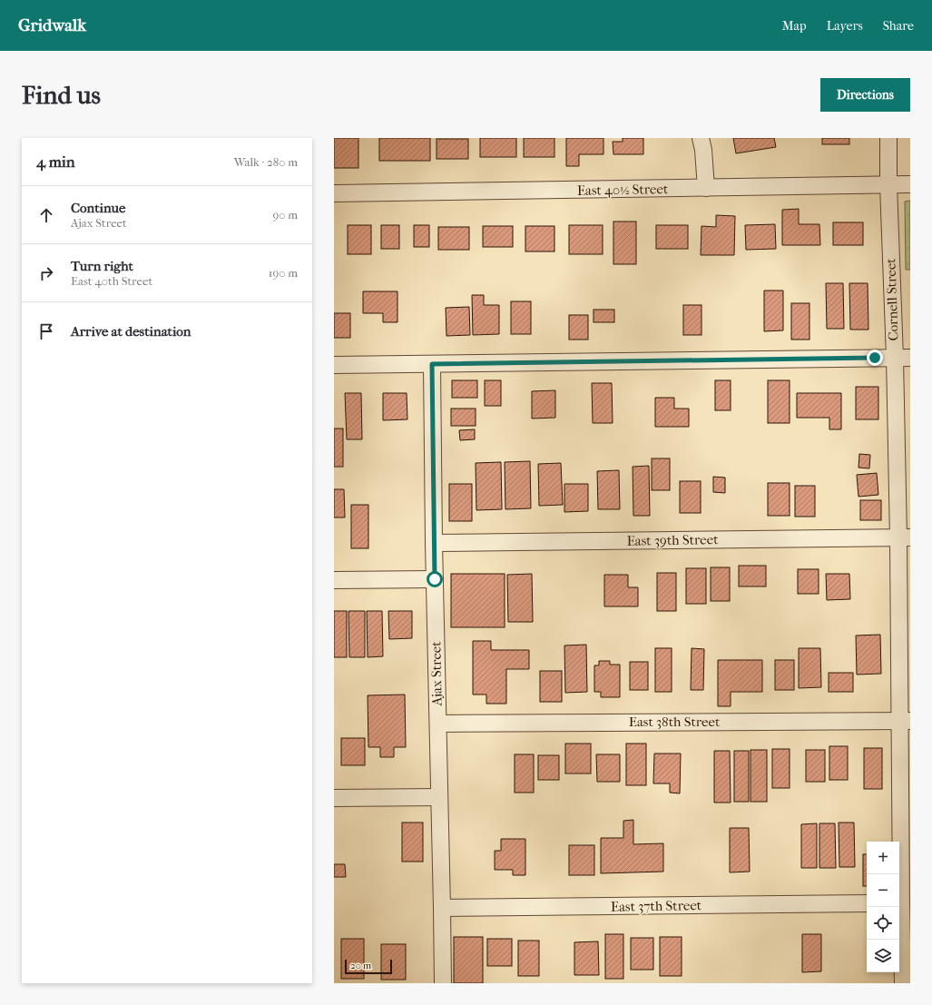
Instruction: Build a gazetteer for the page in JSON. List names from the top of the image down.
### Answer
{
  "streets": {
    "street": [
      "East 40½ Street",
      "Cornell Street",
      "East 39th Street",
      "Ajax Street",
      "East 38th Street",
      "East 37th Street"
    ]
  },
  "crossings": [
    ["East 40½ Street", "Cornell Street"],
    ["Cornell Street", "East 39th Street"],
    ["Cornell Street", "East 38th Street"],
    ["East 39th Street", "Ajax Street"],
    ["Ajax Street", "East 38th Street"],
    ["Ajax Street", "East 37th Street"]
  ],
  "scale_bar": "20 m",
  "page": {
    "header": "Gridwalk",
    "nav": ["Map", "Layers", "Share"],
    "buttons": "Directions",
    "title": "Find us",
    "heading": ["4 min", "Walk · 280 m"],
    "list": [
      ["Continue", "Ajax Street", "90 m"],
      ["Turn right", "East 40th Street", "190 m"],
      "Arrive at destination"
    ],
    "map_buttons": ["+", "−"],
    "scale": "20 m"
  }
}
